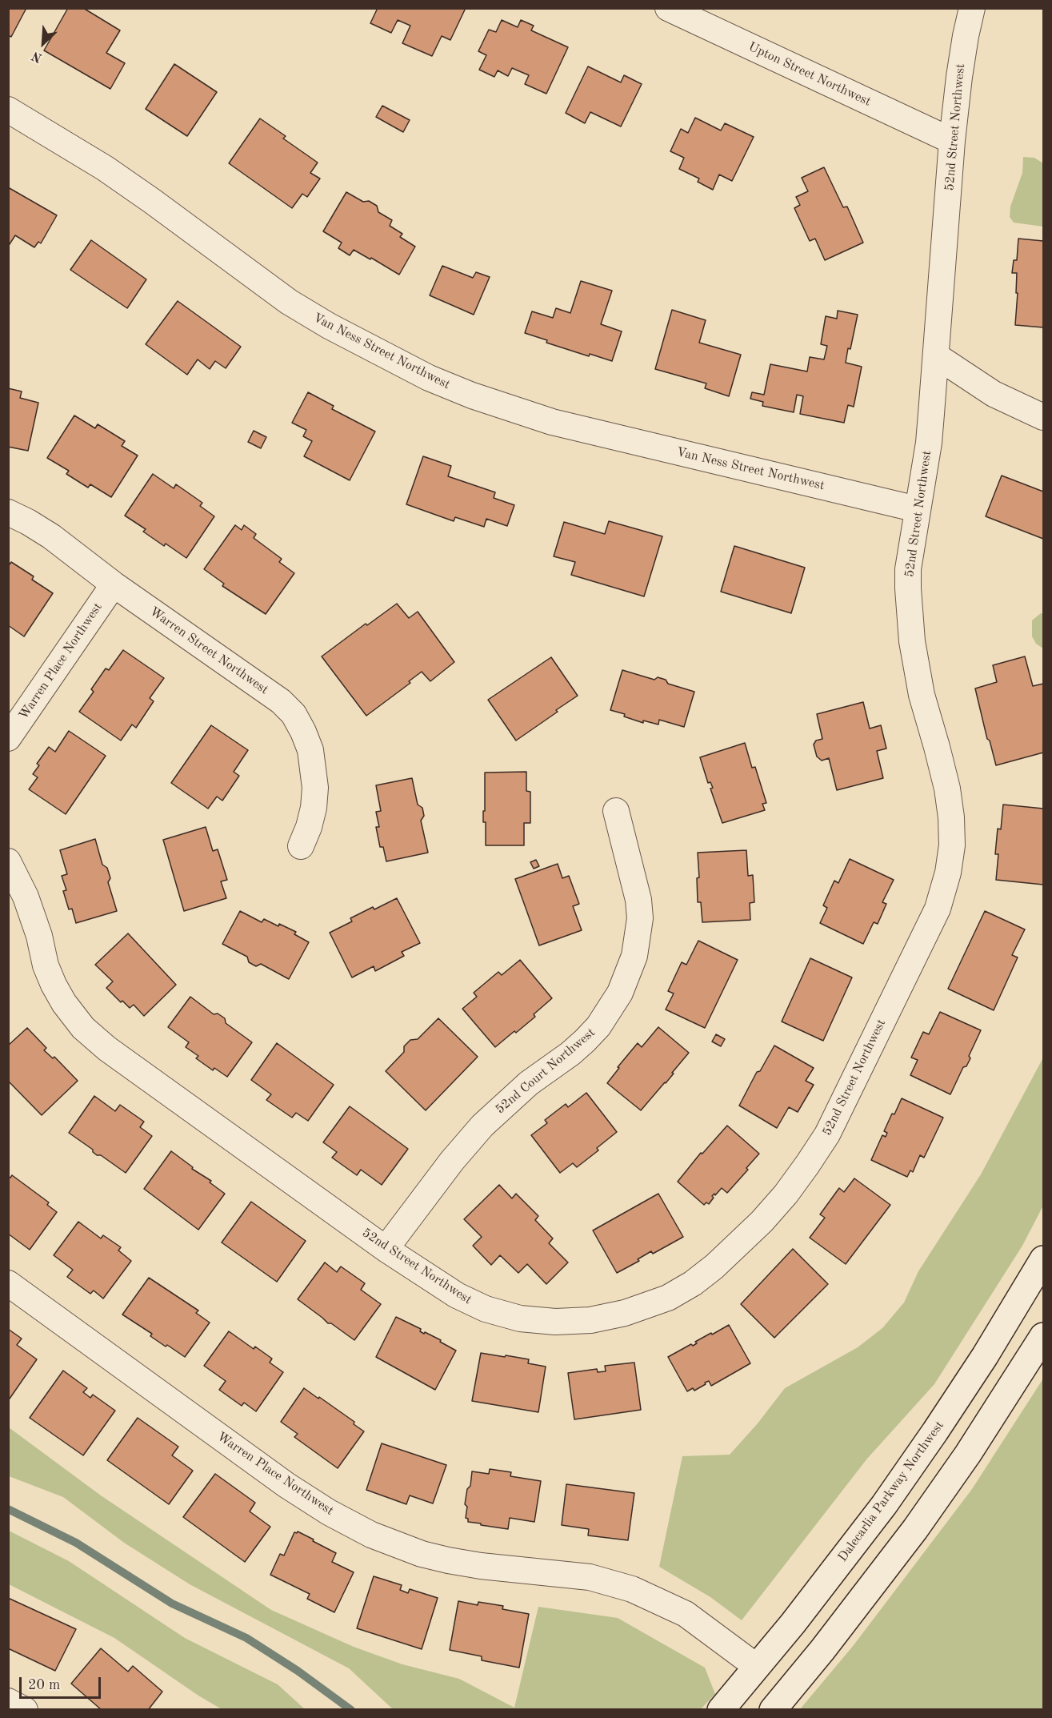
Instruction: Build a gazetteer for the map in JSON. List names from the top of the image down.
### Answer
{
  "streets": {
    "main road": ["Dalecarlia Parkway Northwest"],
    "street": [
      "Upton Street Northwest",
      "52nd Street Northwest",
      "Van Ness Street Northwest",
      "Warren Street Northwest",
      "Warren Place Northwest",
      "52nd Court Northwest"
    ]
  },
  "crossings": [
    ["Upton Street Northwest", "52nd Street Northwest"],
    ["52nd Street Northwest", "Van Ness Street Northwest"],
    ["52nd Street Northwest", "52nd Court Northwest"],
    ["Warren Street Northwest", "Warren Place Northwest"],
    ["Warren Place Northwest", "Dalecarlia Parkway Northwest"]
  ],
  "scale_bar": "20 m",
  "north": "bottom left"
}
